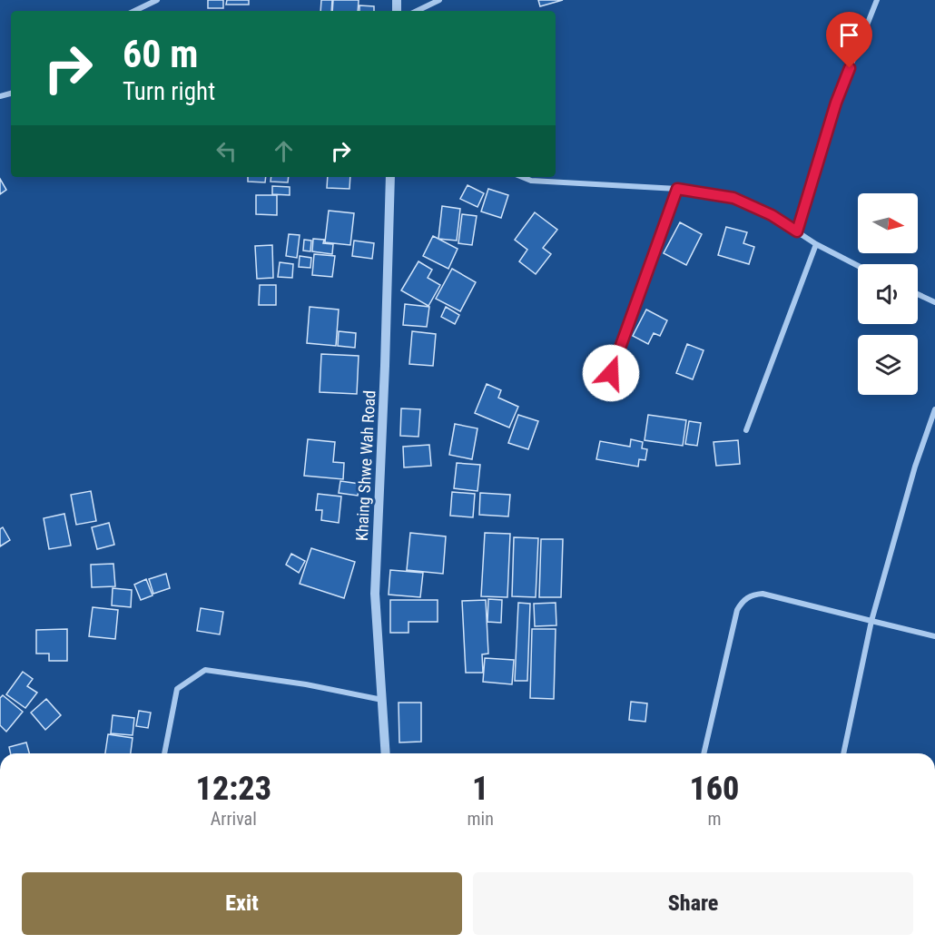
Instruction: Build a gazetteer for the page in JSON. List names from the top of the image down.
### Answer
{
  "streets": {
    "street": ["Khaing Shwe Wah Road"]
  },
  "north": "right",
  "page": {
    "turn": ["60 m", "Turn right"],
    "eta": [
      "12:23",
      "Arrival",
      "1",
      "min",
      "160",
      "m"
    ],
    "buttons": ["Exit", "Share"]
  }
}
